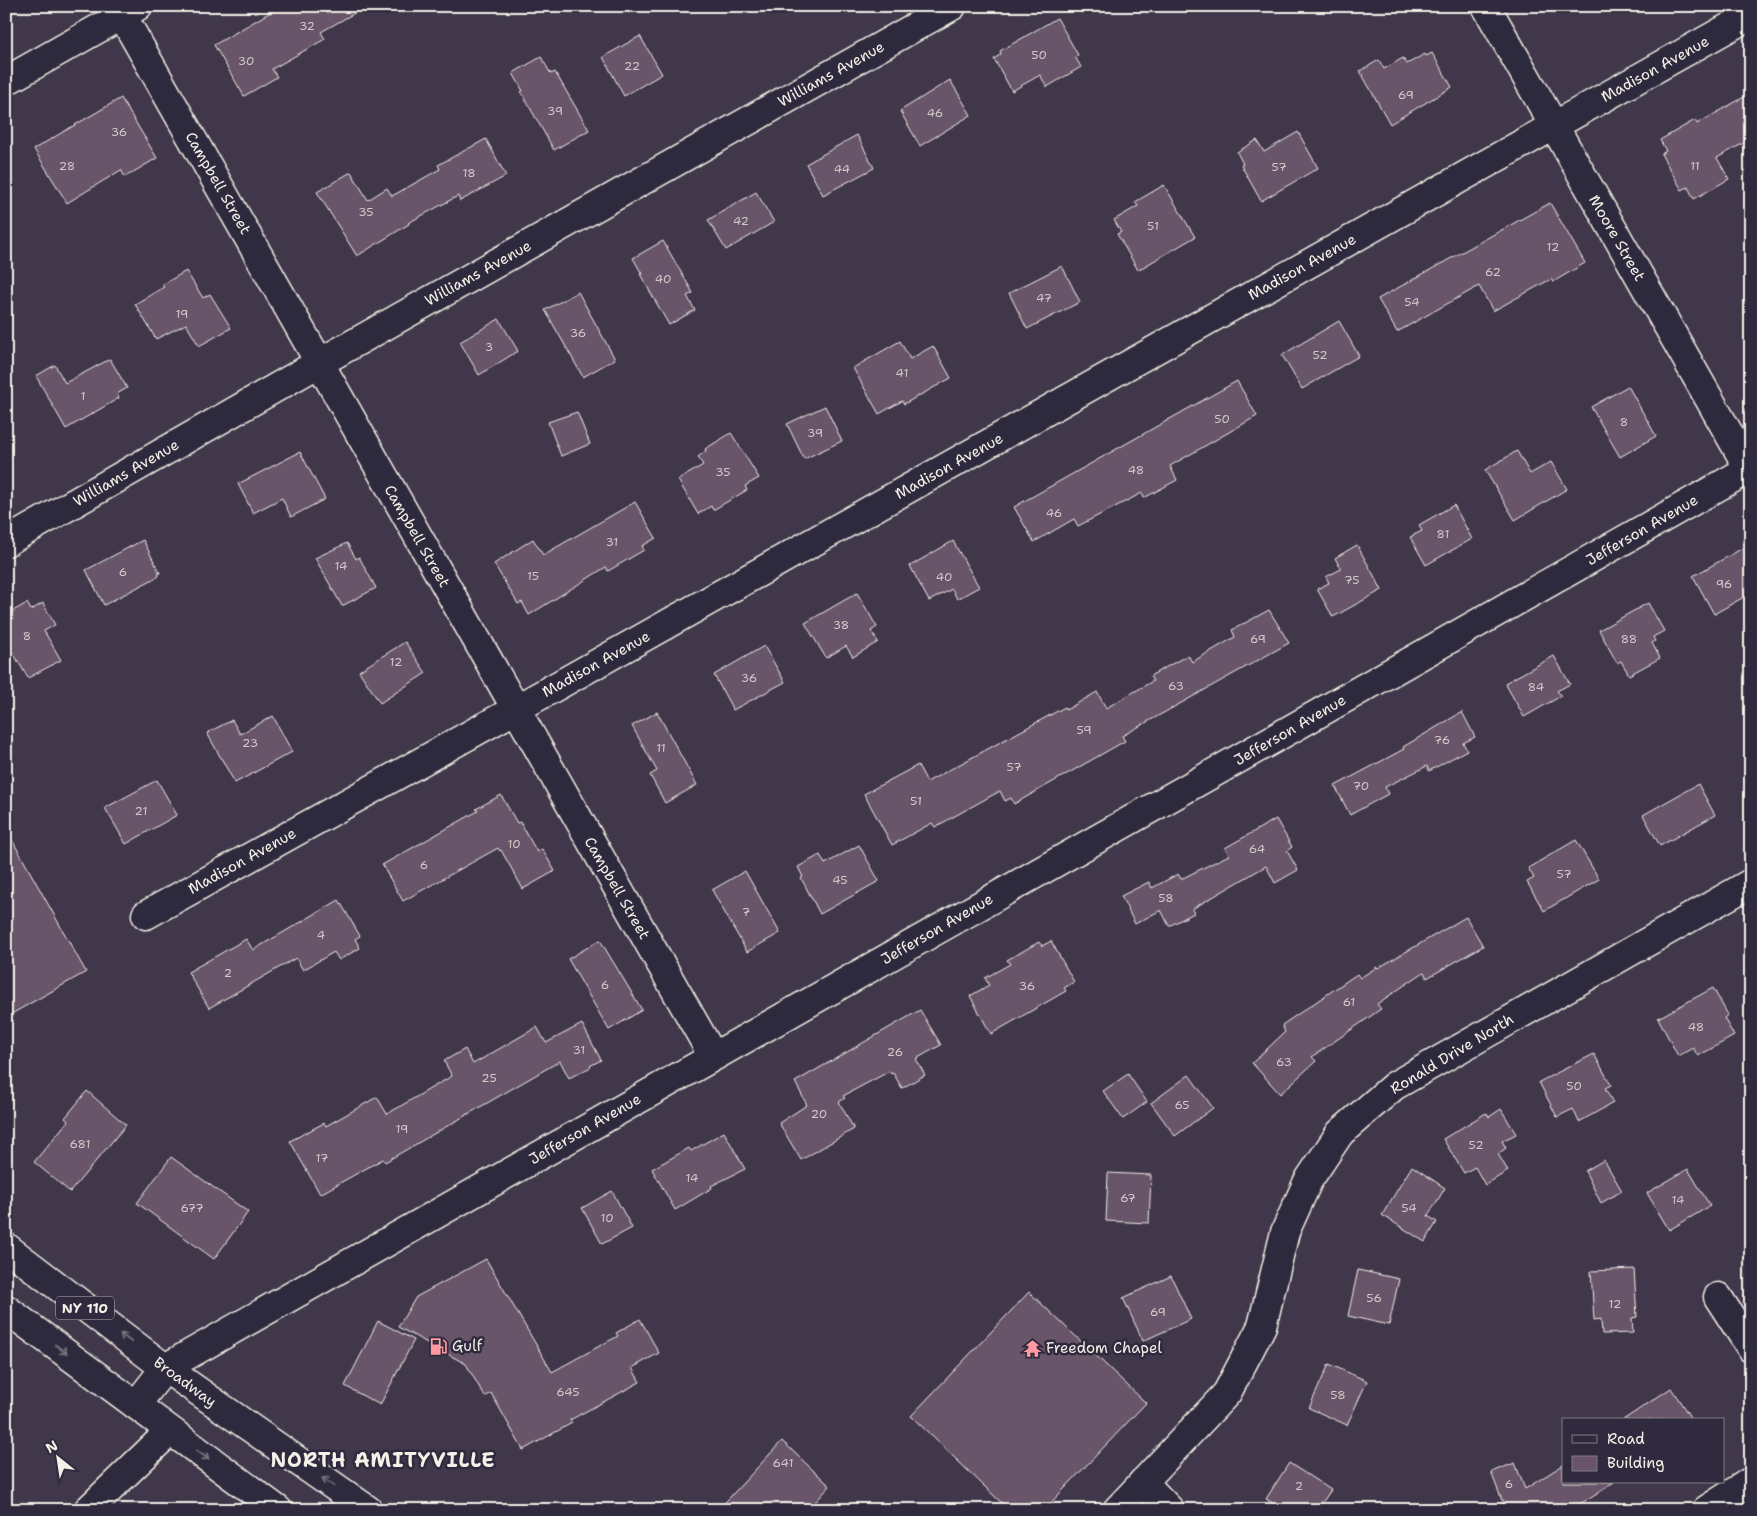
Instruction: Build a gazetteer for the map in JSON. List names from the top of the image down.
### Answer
{
  "streets": {
    "street": [
      "Madison Avenue",
      "Williams Avenue",
      "Campbell Street",
      "Moore Street",
      "Jefferson Avenue",
      "Ronald Drive North",
      "NY 110",
      "Broadway"
    ]
  },
  "crossings": [
    ["Madison Avenue", "Campbell Street"],
    ["Madison Avenue", "Moore Street"],
    ["Williams Avenue", "Campbell Street"],
    ["Campbell Street", "Jefferson Avenue"],
    ["Moore Street", "Jefferson Avenue"],
    ["Jefferson Avenue", "NY 110"],
    ["Jefferson Avenue", "Broadway"]
  ],
  "districts": ["NORTH AMITYVILLE"],
  "places": {
    "fuel station": ["Gulf"],
    "temple": ["Freedom Chapel"]
  },
  "house_numbers": [
    "32",
    "50",
    "30",
    "22",
    "69",
    "39",
    "46",
    "36",
    "28",
    "11",
    "57",
    "44",
    "18",
    "35",
    "42",
    "51",
    "12",
    "62",
    "40",
    "47",
    "54",
    "19",
    "36",
    "3",
    "52",
    "41",
    "1",
    "50",
    "8",
    "39",
    "48",
    "35",
    "46",
    "81",
    "31",
    "14",
    "6",
    "15",
    "40",
    "75",
    "96",
    "38",
    "8",
    "69",
    "88",
    "12",
    "36",
    "63",
    "84",
    "59",
    "76",
    "23",
    "11",
    "57",
    "70",
    "51",
    "21",
    "10",
    "64",
    "6",
    "57",
    "45",
    "58",
    "7",
    "4",
    "2",
    "6",
    "36",
    "61",
    "48",
    "31",
    "26",
    "63",
    "25",
    "50",
    "65",
    "20",
    "19",
    "681",
    "52",
    "17",
    "14",
    "67",
    "14",
    "677",
    "54",
    "10",
    "56",
    "12",
    "69",
    "645",
    "58",
    "641",
    "6",
    "2"
  ],
  "legend": ["Road", "Building"],
  "north": "top left"
}
